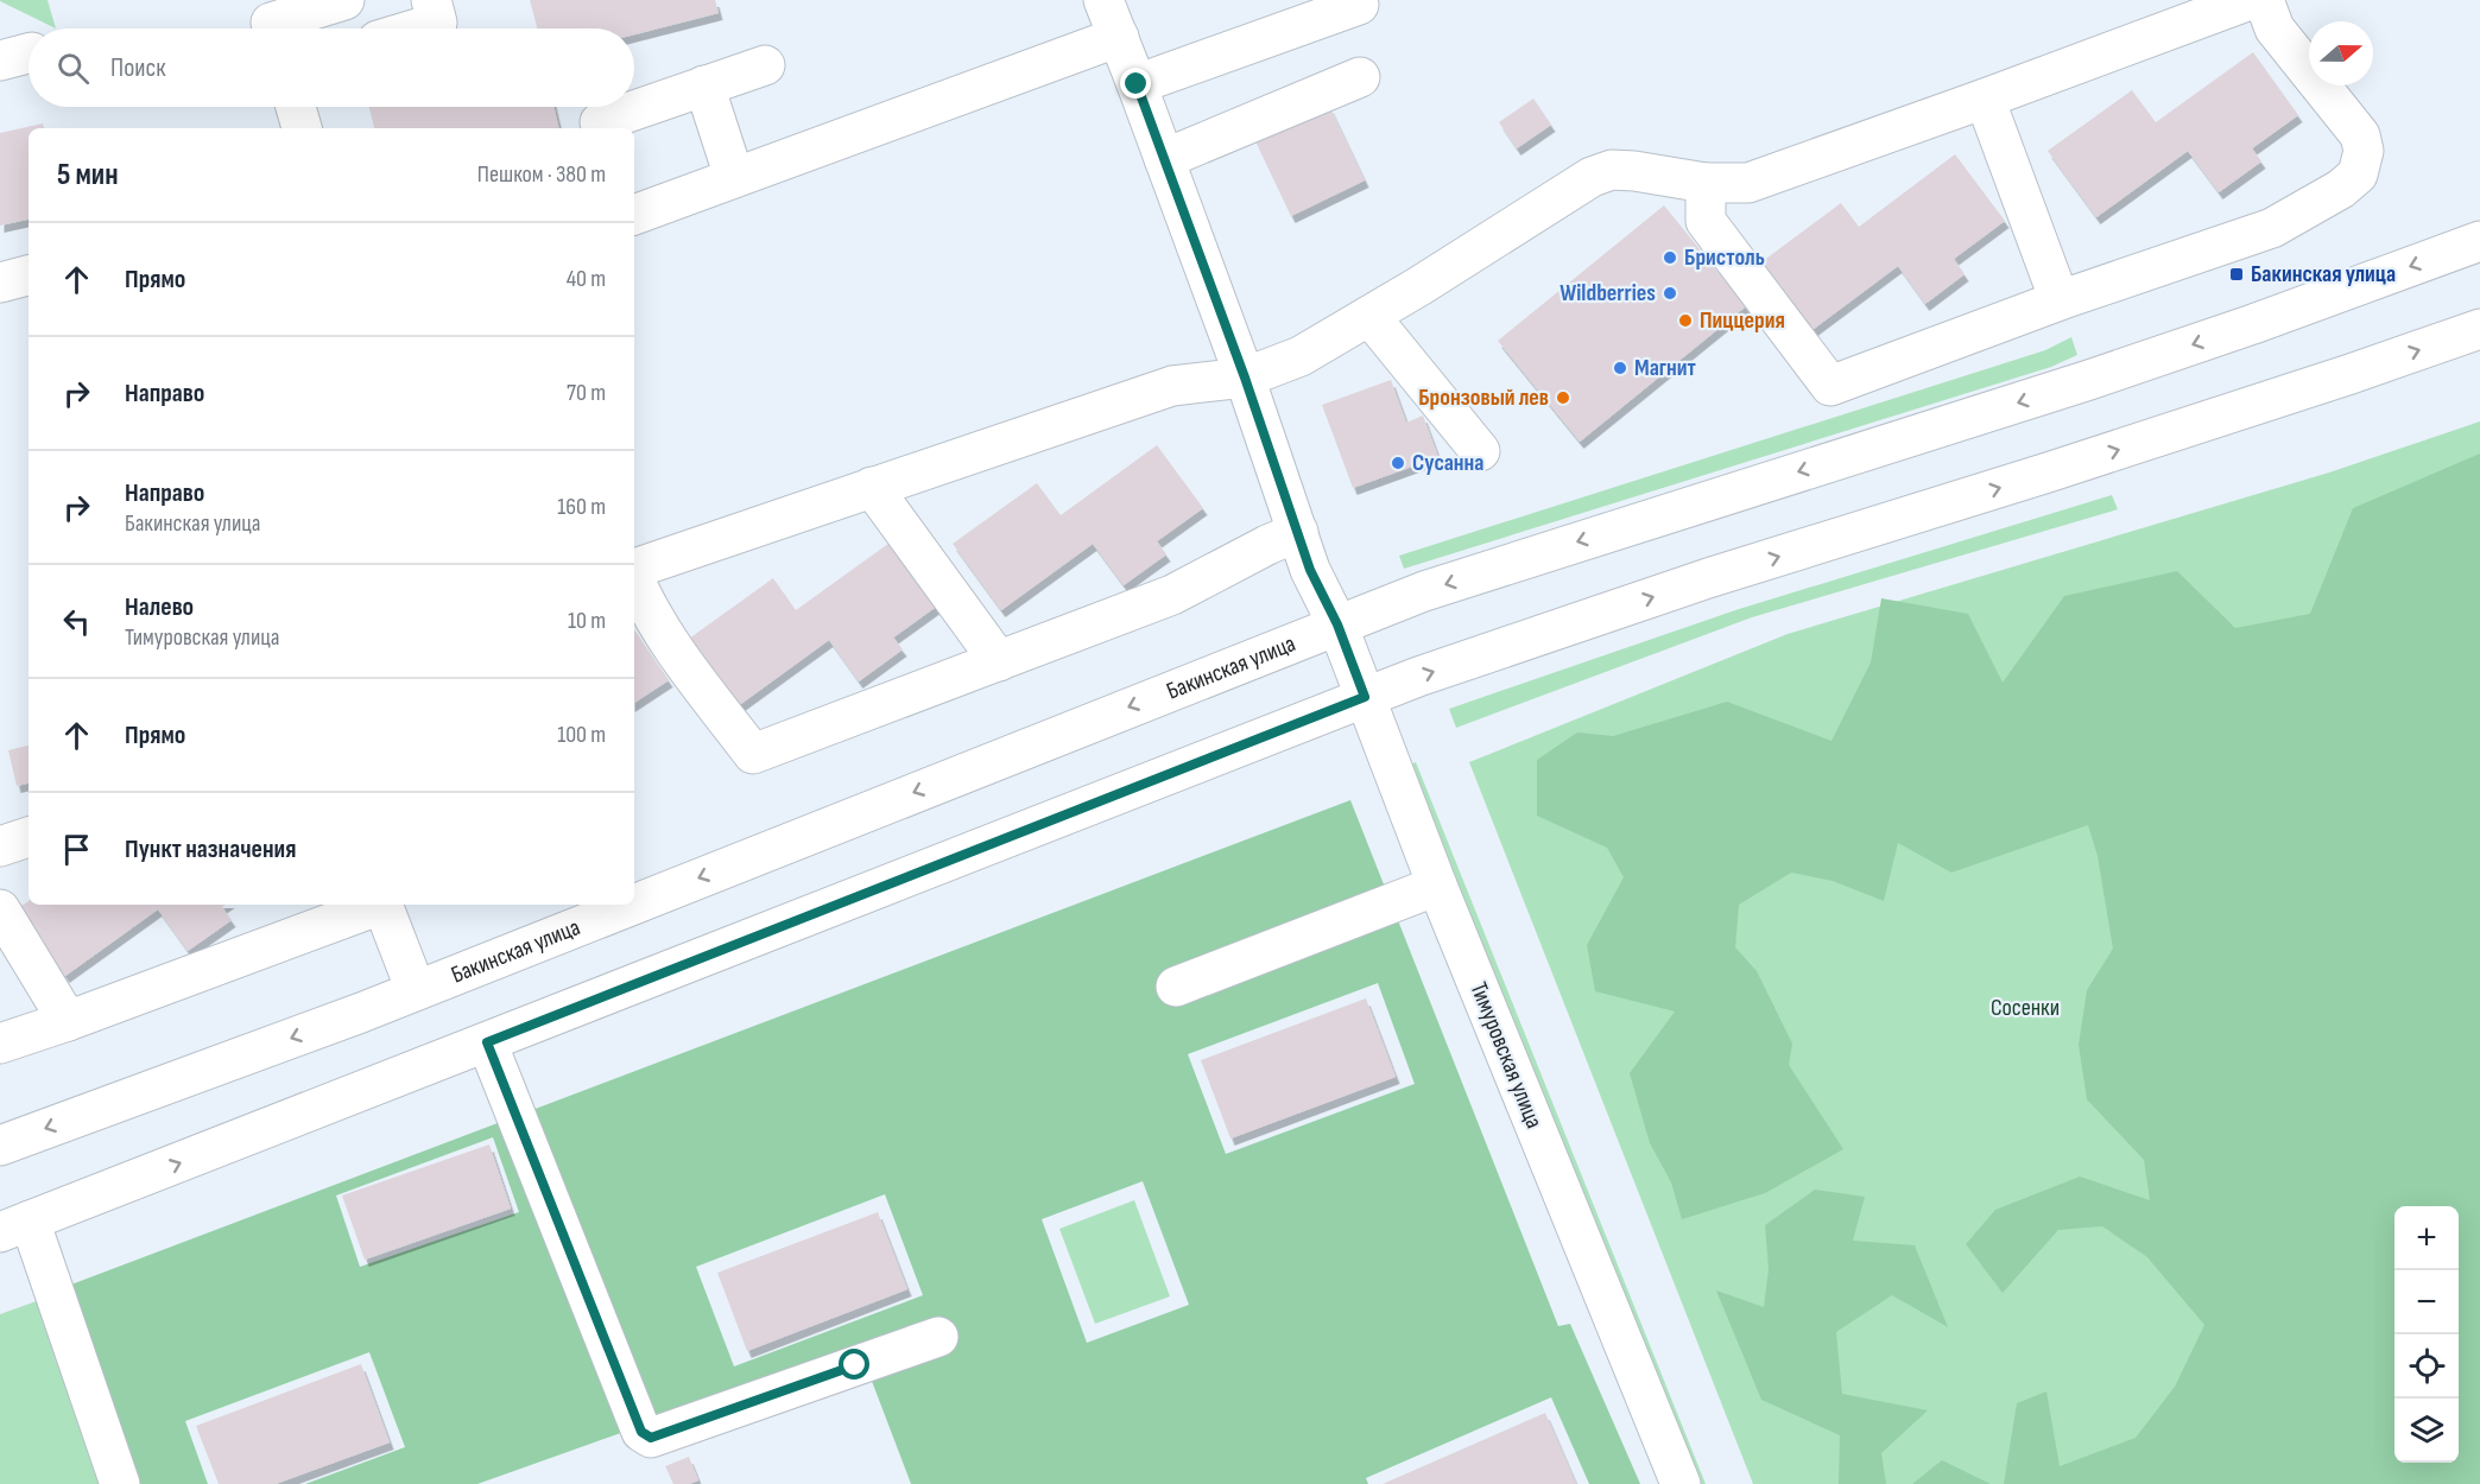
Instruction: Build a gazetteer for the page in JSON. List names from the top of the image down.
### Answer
{
  "streets": {
    "main road": ["Бакинская улица", "Тимуровская улица"]
  },
  "crossings": [
    ["Бакинская улица", "Тимуровская улица"]
  ],
  "parks": ["Сосенки"],
  "places": {
    "other": [
      "Бристоль",
      "Wildberries",
      "Пиццерия",
      "Магнит",
      "Бронзовый лев",
      "Сусанна"
    ],
    "transit": ["Бакинская улица"]
  },
  "north": "right",
  "page": {
    "search": "Поиск",
    "heading": ["5 мин", "Пешком · 380 m"],
    "list": [
      ["Прямо", "40 m"],
      ["Направо", "70 m"],
      ["Направо", "Бакинская улица", "160 m"],
      ["Налево", "Тимуровская улица", "10 m"],
      ["Прямо", "100 m"],
      "Пункт назначения"
    ],
    "map_buttons": ["+", "−"]
  }
}
